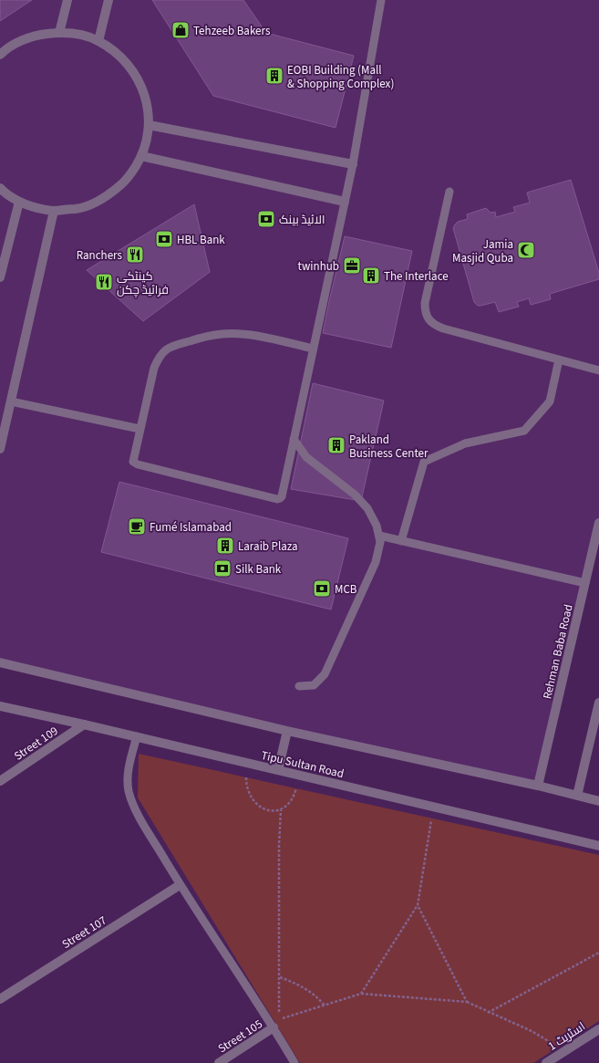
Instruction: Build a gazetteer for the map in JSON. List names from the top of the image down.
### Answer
{
  "streets": {
    "street": [
      "Rehman Baba Road",
      "Street 109",
      "Tipu Sultan Road",
      "Street 107",
      "Street 105",
      "اسٹریٹ 1"
    ]
  },
  "crossings": [
    ["Street 109", "Tipu Sultan Road"]
  ],
  "places": {
    "shop": ["Tehzeeb Bakers"],
    "building": [
      "EOBI Building (Mall & Shopping Complex)",
      "The Interlace",
      "Pakland Business Center",
      "Laraib Plaza"
    ],
    "bank": [
      "الائیڈ بینک",
      "HBL Bank",
      "Silk Bank",
      "MCB"
    ],
    "mosque": ["Jamia Masjid Quba"],
    "restaurant": ["Ranchers", "کینٹکی فرائیڈ چکن"],
    "office": ["twinhub"],
    "cafe": ["Fumé Islamabad"]
  }
}
